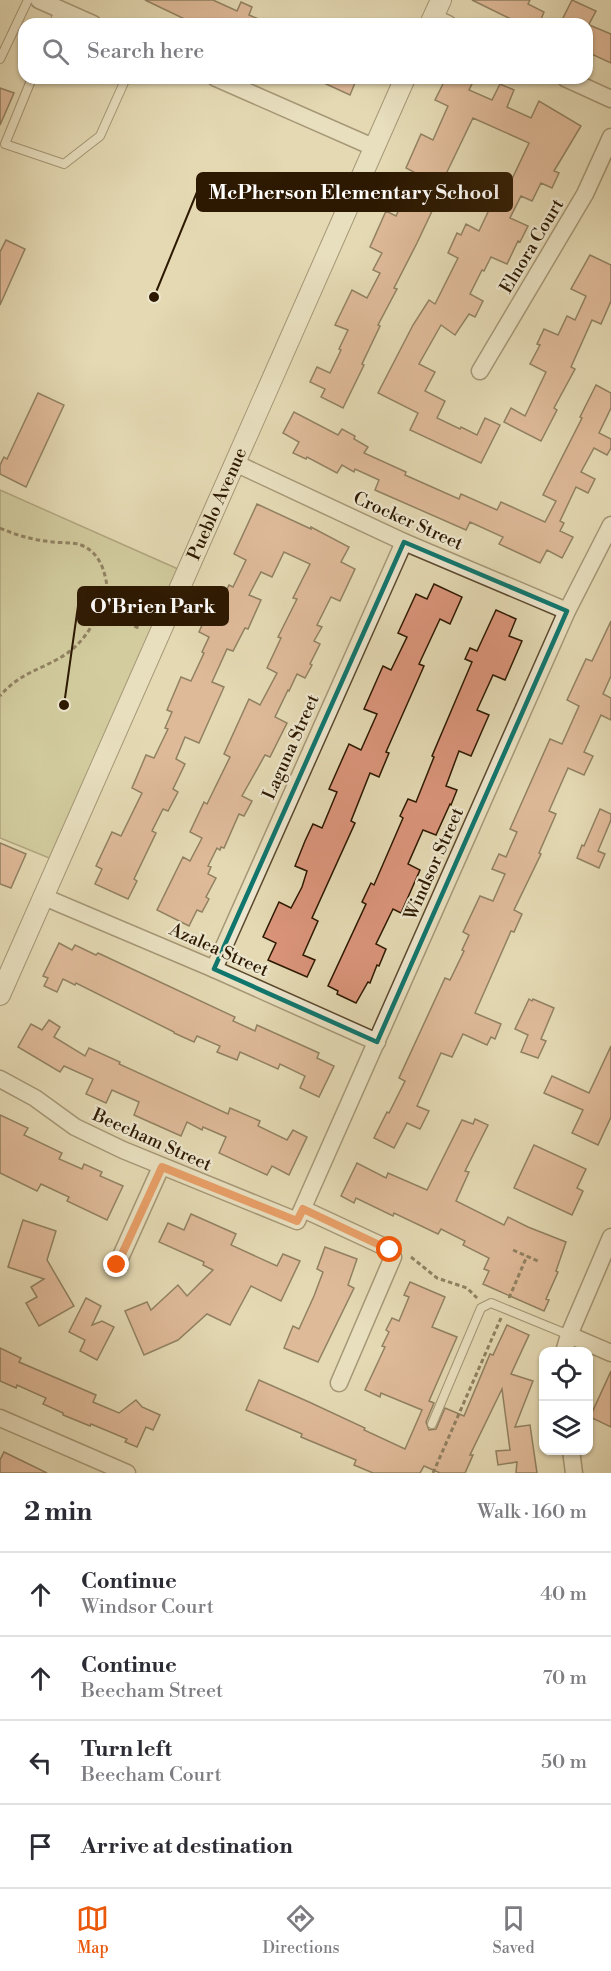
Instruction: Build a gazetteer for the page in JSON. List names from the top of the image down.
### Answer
{
  "streets": {
    "street": [
      "Elnora Court",
      "Pueblo Avenue",
      "Crocker Street",
      "Laguna Street",
      "Windsor Street",
      "Azalea Street",
      "Beecham Street"
    ]
  },
  "crossings": [
    ["Pueblo Avenue", "Crocker Street"],
    ["Pueblo Avenue", "Azalea Street"],
    ["Crocker Street", "Laguna Street"],
    ["Crocker Street", "Windsor Street"],
    ["Laguna Street", "Azalea Street"],
    ["Windsor Street", "Azalea Street"],
    ["Windsor Street", "Beecham Street"]
  ],
  "places": ["McPherson Elementary School", "O'Brien Park"],
  "page": {
    "search": "Search here",
    "heading": ["2 min", "Walk · 160 m"],
    "list": [
      ["Continue", "Windsor Court", "40 m"],
      ["Continue", "Beecham Street", "70 m"],
      ["Turn left", "Beecham Court", "50 m"],
      "Arrive at destination"
    ],
    "nav": ["Map", "Directions", "Saved"]
  }
}
